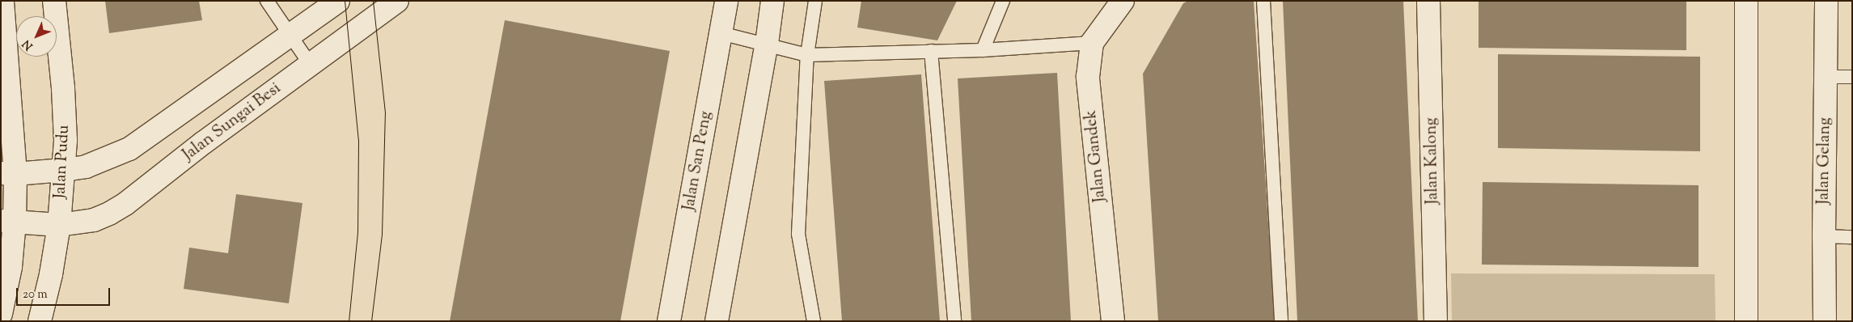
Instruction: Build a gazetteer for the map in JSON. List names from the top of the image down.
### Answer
{
  "streets": {
    "street": [
      "Jalan Sungai Besi",
      "Jalan Gandek",
      "Jalan San Peng",
      "Jalan Kalong",
      "Jalan Gelang",
      "Jalan Pudu"
    ]
  },
  "crossings": [
    ["Jalan Sungai Besi", "Jalan Pudu"]
  ],
  "scale_bar": "20 m",
  "north": "bottom left"
}
